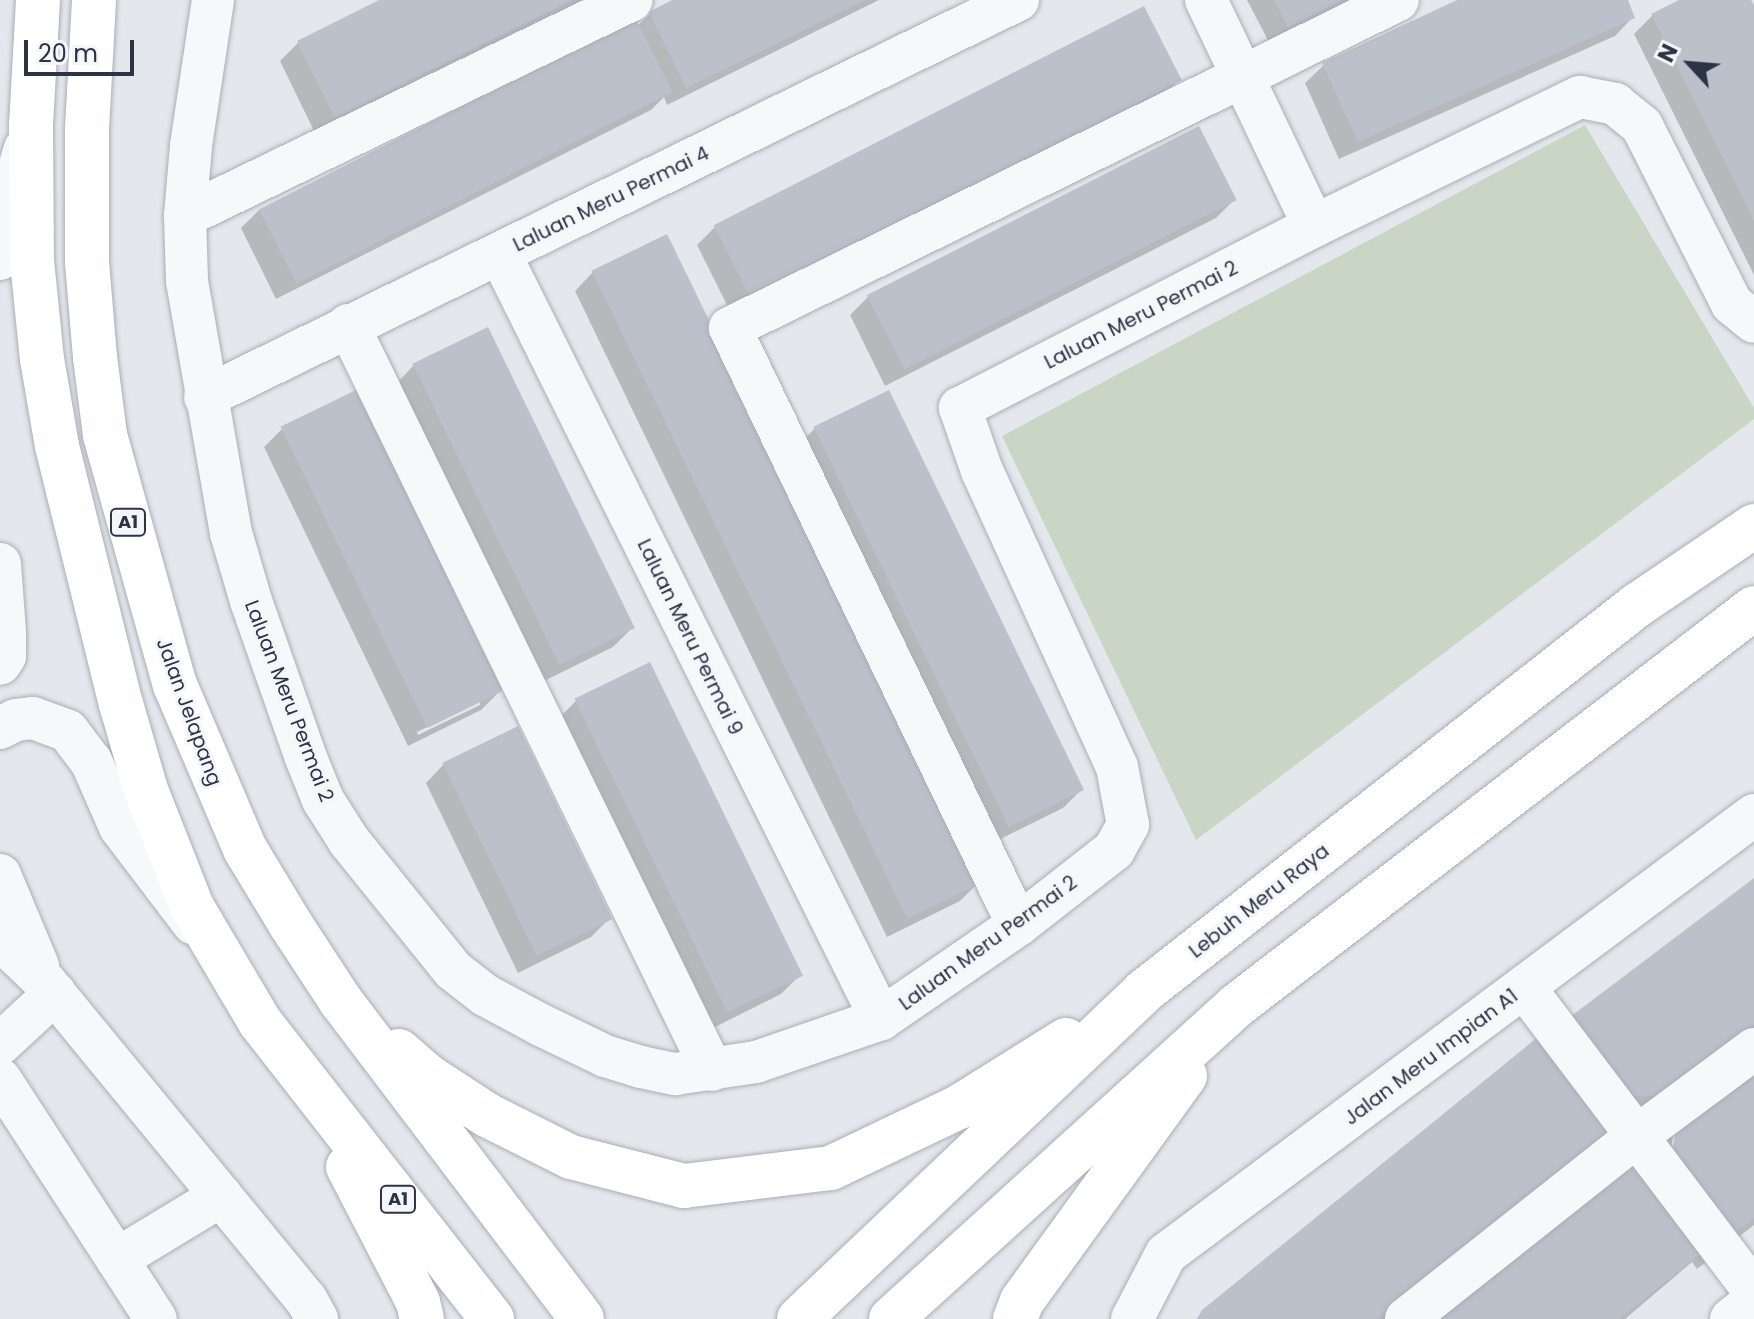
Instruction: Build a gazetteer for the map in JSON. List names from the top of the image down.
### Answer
{
  "streets": {
    "main road": ["A1", "Jalan Jelapang", "Lebuh Meru Raya"],
    "street": [
      "Laluan Meru Permai 4",
      "Laluan Meru Permai 2",
      "Laluan Meru Permai 9",
      "Jalan Meru Impian A1"
    ]
  },
  "crossings": [
    ["Laluan Meru Permai 4", "Laluan Meru Permai 2"],
    ["Laluan Meru Permai 4", "Laluan Meru Permai 9"],
    ["Laluan Meru Permai 2", "Laluan Meru Permai 9"]
  ],
  "scale_bar": "20 m",
  "north": "top left"
}
